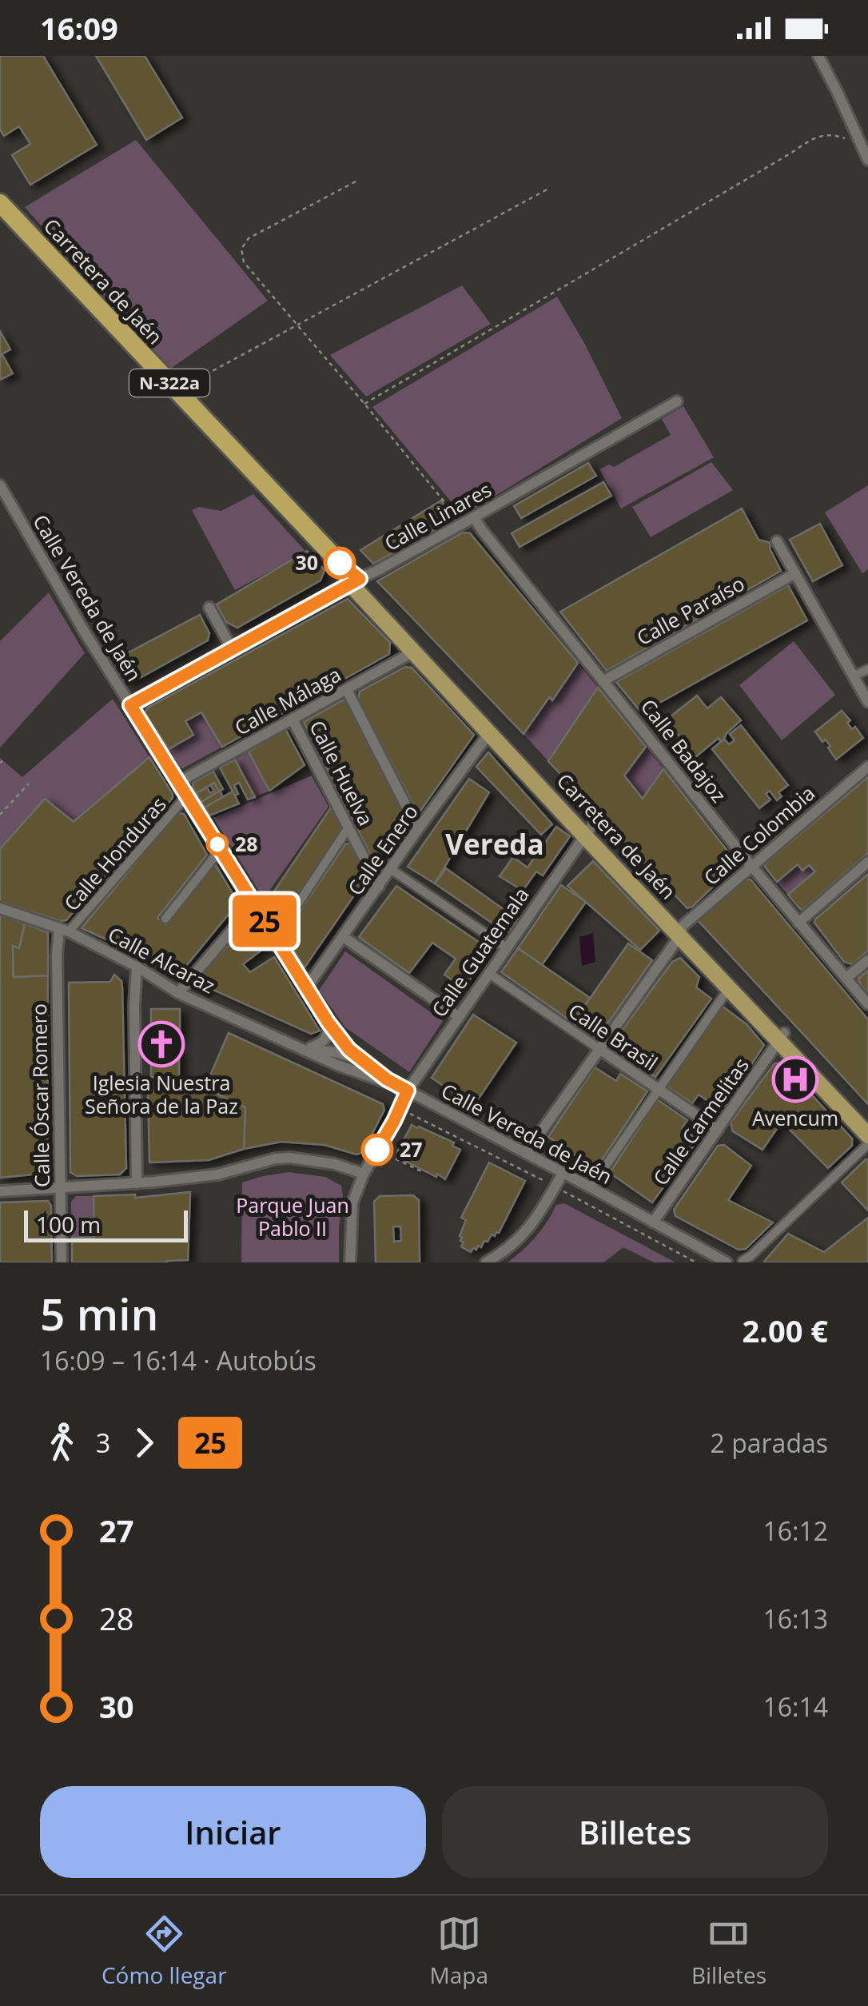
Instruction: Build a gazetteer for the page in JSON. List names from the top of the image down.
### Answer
{
  "streets": {
    "highway": ["Carretera de Jaén", "N-322a"],
    "street": [
      "Calle Linares",
      "Calle Vereda de Jaén",
      "Calle Paraíso",
      "Calle Málaga",
      "Calle Badajoz",
      "Calle Huelva",
      "Calle Colombia",
      "Calle Enero",
      "Calle Honduras",
      "Calle Guatemala",
      "Calle Alcaraz",
      "Calle Brasil",
      "Calle Óscar Romero",
      "Calle Carmelitas"
    ]
  },
  "crossings": [
    ["Carretera de Jaén", "Calle Linares"],
    ["Carretera de Jaén", "Calle Málaga"],
    ["Carretera de Jaén", "Calle Colombia"],
    ["Carretera de Jaén", "Calle Enero"],
    ["Carretera de Jaén", "Calle Guatemala"],
    ["Carretera de Jaén", "Calle Carmelitas"],
    ["Calle Linares", "Calle Vereda de Jaén"],
    ["Calle Linares", "Calle Badajoz"],
    ["Calle Vereda de Jaén", "Calle Málaga"],
    ["Calle Vereda de Jaén", "Calle Colombia"],
    ["Calle Vereda de Jaén", "Calle Enero"],
    ["Calle Vereda de Jaén", "Calle Honduras"],
    ["Calle Vereda de Jaén", "Calle Guatemala"],
    ["Calle Vereda de Jaén", "Calle Alcaraz"],
    ["Calle Vereda de Jaén", "Calle Carmelitas"],
    ["Calle Paraíso", "Calle Badajoz"],
    ["Calle Málaga", "Calle Huelva"],
    ["Calle Badajoz", "Calle Colombia"],
    ["Calle Huelva", "Calle Enero"],
    ["Calle Colombia", "Calle Brasil"],
    ["Calle Honduras", "Calle Alcaraz"],
    ["Calle Honduras", "Calle Óscar Romero"],
    ["Calle Guatemala", "Calle Alcaraz"],
    ["Calle Guatemala", "Calle Brasil"],
    ["Calle Alcaraz", "Calle Óscar Romero"],
    ["Calle Brasil", "Calle Carmelitas"]
  ],
  "districts": ["Vereda"],
  "parks": ["Parque Juan Pablo II"],
  "places": {
    "other": ["30", "28", "27"],
    "church": ["Iglesia Nuestra Señora de la Paz"],
    "hospital": ["Avencum"]
  },
  "lines": ["bus line 25"],
  "scale_bar": "100 m",
  "page": {
    "status": "16:09",
    "on_map": "25",
    "scale": "100 m",
    "heading": ["5 min", "16:09 – 16:14 · Autobús", "2.00 €"],
    "legs": ["3", "25", "2 paradas"],
    "list": [
      {
        "name": "27",
        "value": "16:12"
      },
      {
        "name": "28",
        "value": "16:13"
      },
      {
        "name": "30",
        "value": "16:14"
      }
    ],
    "buttons": ["Iniciar", "Billetes"],
    "tabs": ["Cómo llegar", "Mapa", "Billetes"]
  }
}
